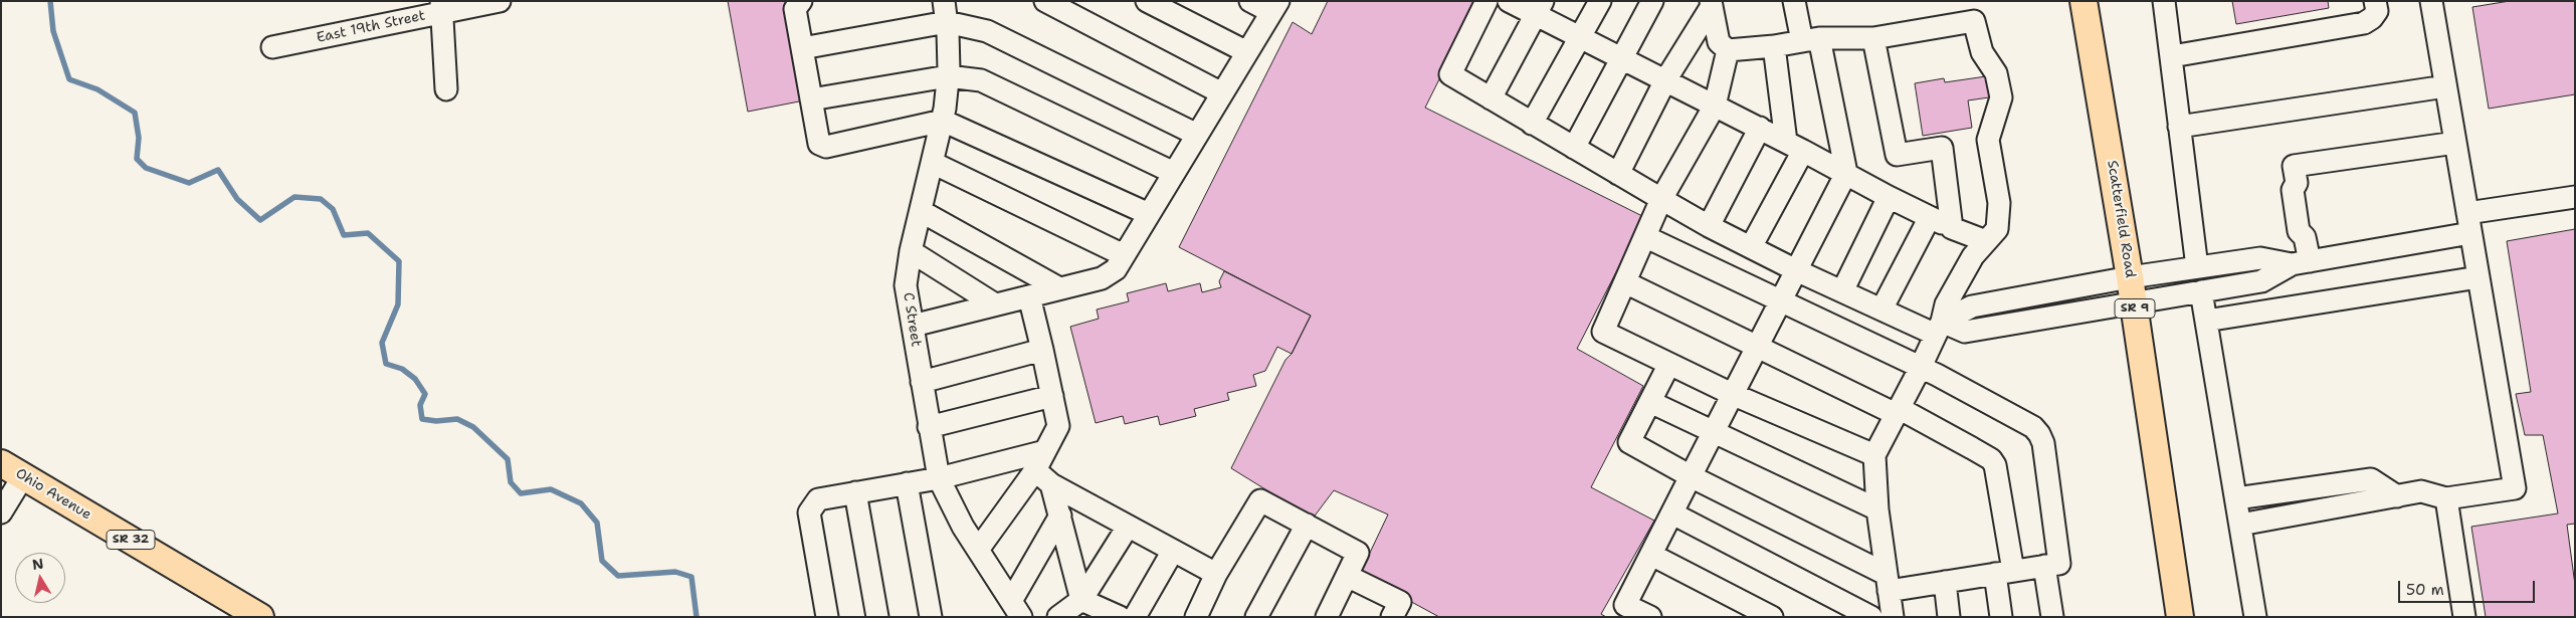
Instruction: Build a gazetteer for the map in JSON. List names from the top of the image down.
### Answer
{
  "streets": {
    "main road": [
      "Scatterfield Road",
      "SR 9",
      "Ohio Avenue",
      "SR 32"
    ],
    "street": ["East 19th Street", "C Street"]
  },
  "scale_bar": "50 m",
  "north": "top"
}
